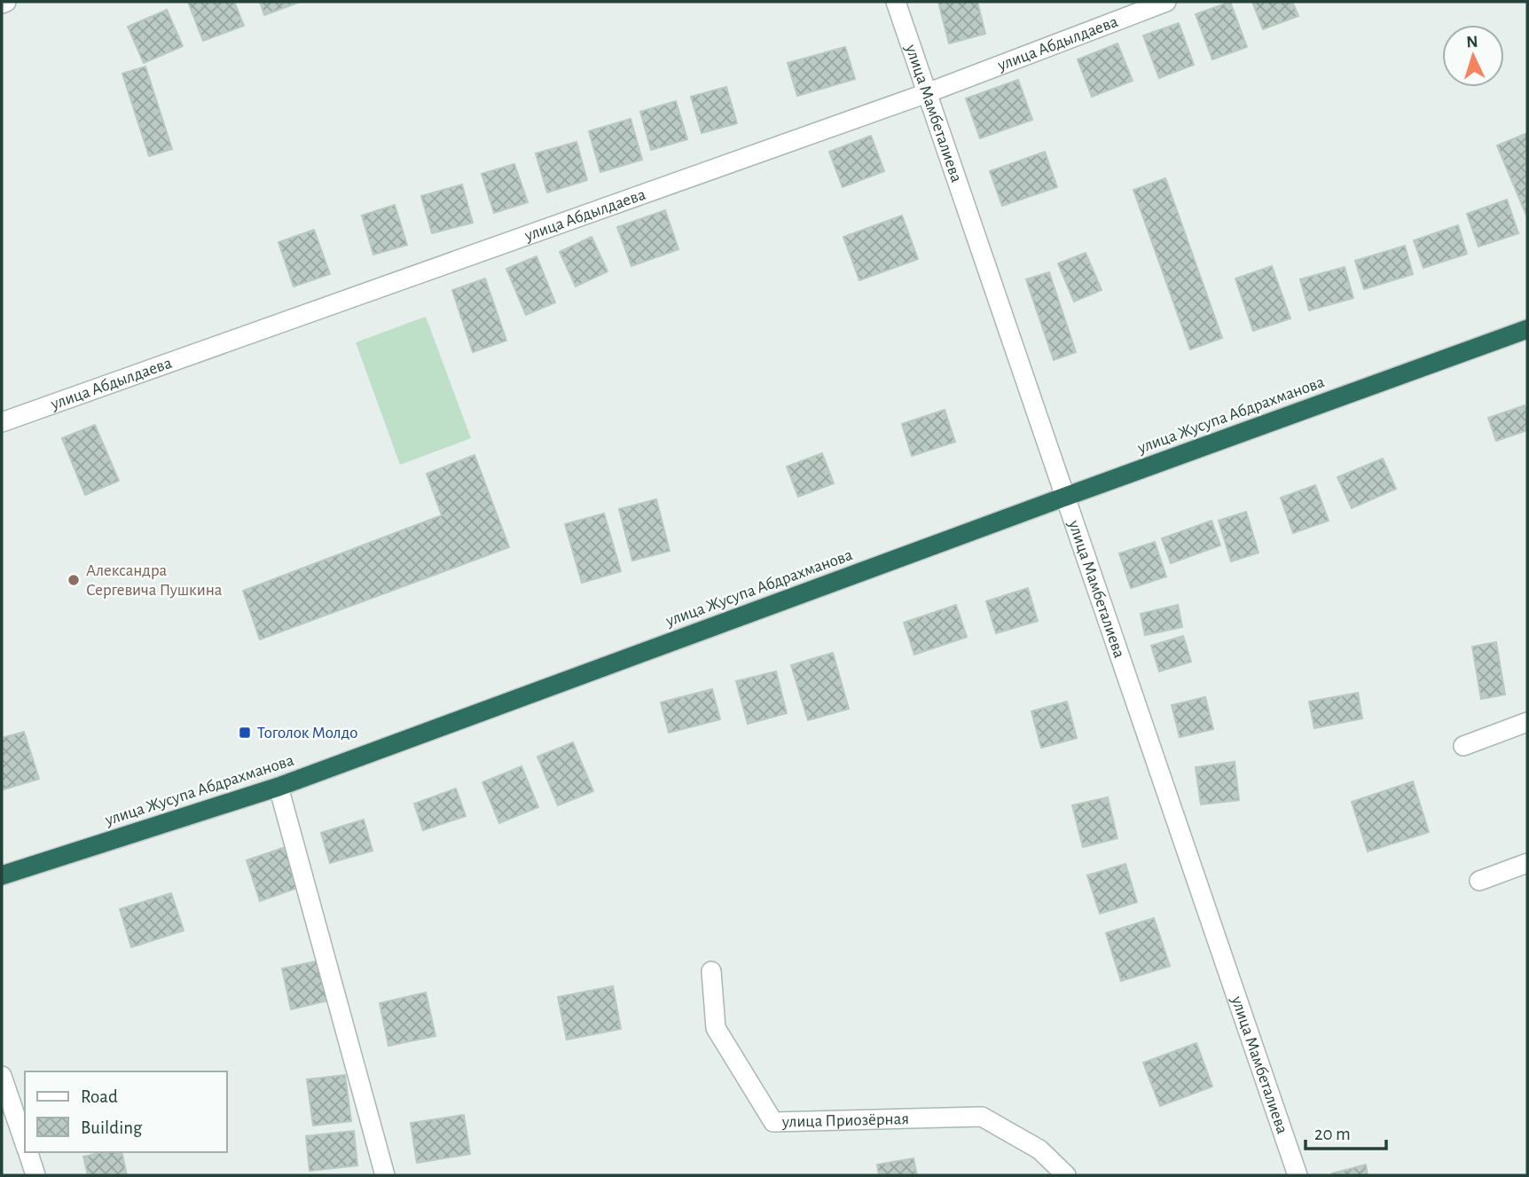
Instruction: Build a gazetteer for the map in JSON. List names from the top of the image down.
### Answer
{
  "streets": {
    "highway": ["улица Жусупа Абдрахманова"],
    "street": ["улица Абдылдаева", "улица Мамбеталиева", "улица Приозёрная"]
  },
  "crossings": [
    ["улица Абдылдаева", "улица Мамбеталиева"],
    ["улица Мамбеталиева", "улица Жусупа Абдрахманова"]
  ],
  "places": {
    "other": ["Александра Сергевича Пушкина"],
    "transit": ["Тоголок Молдо"]
  },
  "legend": ["Road", "Building"],
  "scale_bar": "20 m",
  "north": "top"
}
